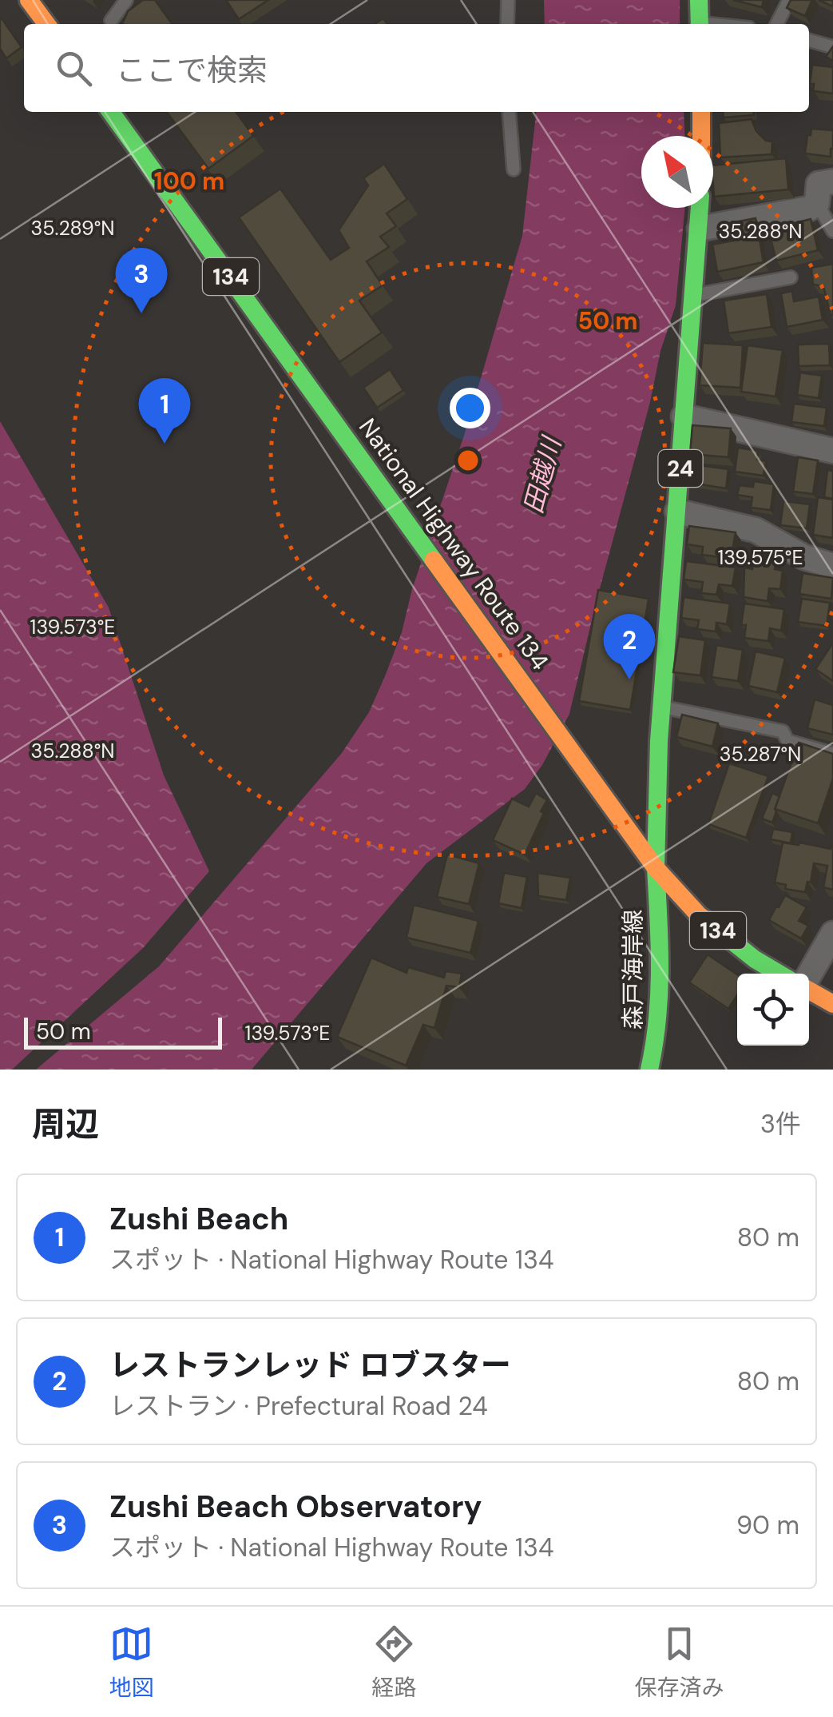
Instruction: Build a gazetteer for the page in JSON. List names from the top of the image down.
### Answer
{
  "streets": {
    "main road": [
      "134",
      "24",
      "National Highway Route 134",
      "森戸海岸線"
    ]
  },
  "crossings": [
    ["24", "National Highway Route 134"],
    ["24", "森戸海岸線"],
    ["National Highway Route 134", "森戸海岸線"]
  ],
  "water": ["田越川"],
  "scale_bar": "50 m",
  "north": "top left",
  "page": {
    "search": "ここで検索",
    "pins": ["3", "1", "2"],
    "scale": "50 m",
    "heading": ["周辺", "3件"],
    "list": [
      {
        "mark": "1",
        "name": "Zushi Beach",
        "note": "スポット · National Highway Route 134",
        "value": "80 m"
      },
      {
        "mark": "2",
        "name": "レストランレッド ロブスター",
        "note": "レストラン · Prefectural Road 24",
        "value": "80 m"
      },
      {
        "mark": "3",
        "name": "Zushi Beach Observatory",
        "note": "スポット · National Highway Route 134",
        "value": "90 m"
      }
    ],
    "nav": ["地図", "経路", "保存済み"]
  },
  "coordinates": [
    "35.289°N",
    "35.288°N",
    "139.575°E",
    "139.573°E",
    "35.287°N"
  ],
  "rings": ["100 m", "50 m"]
}
